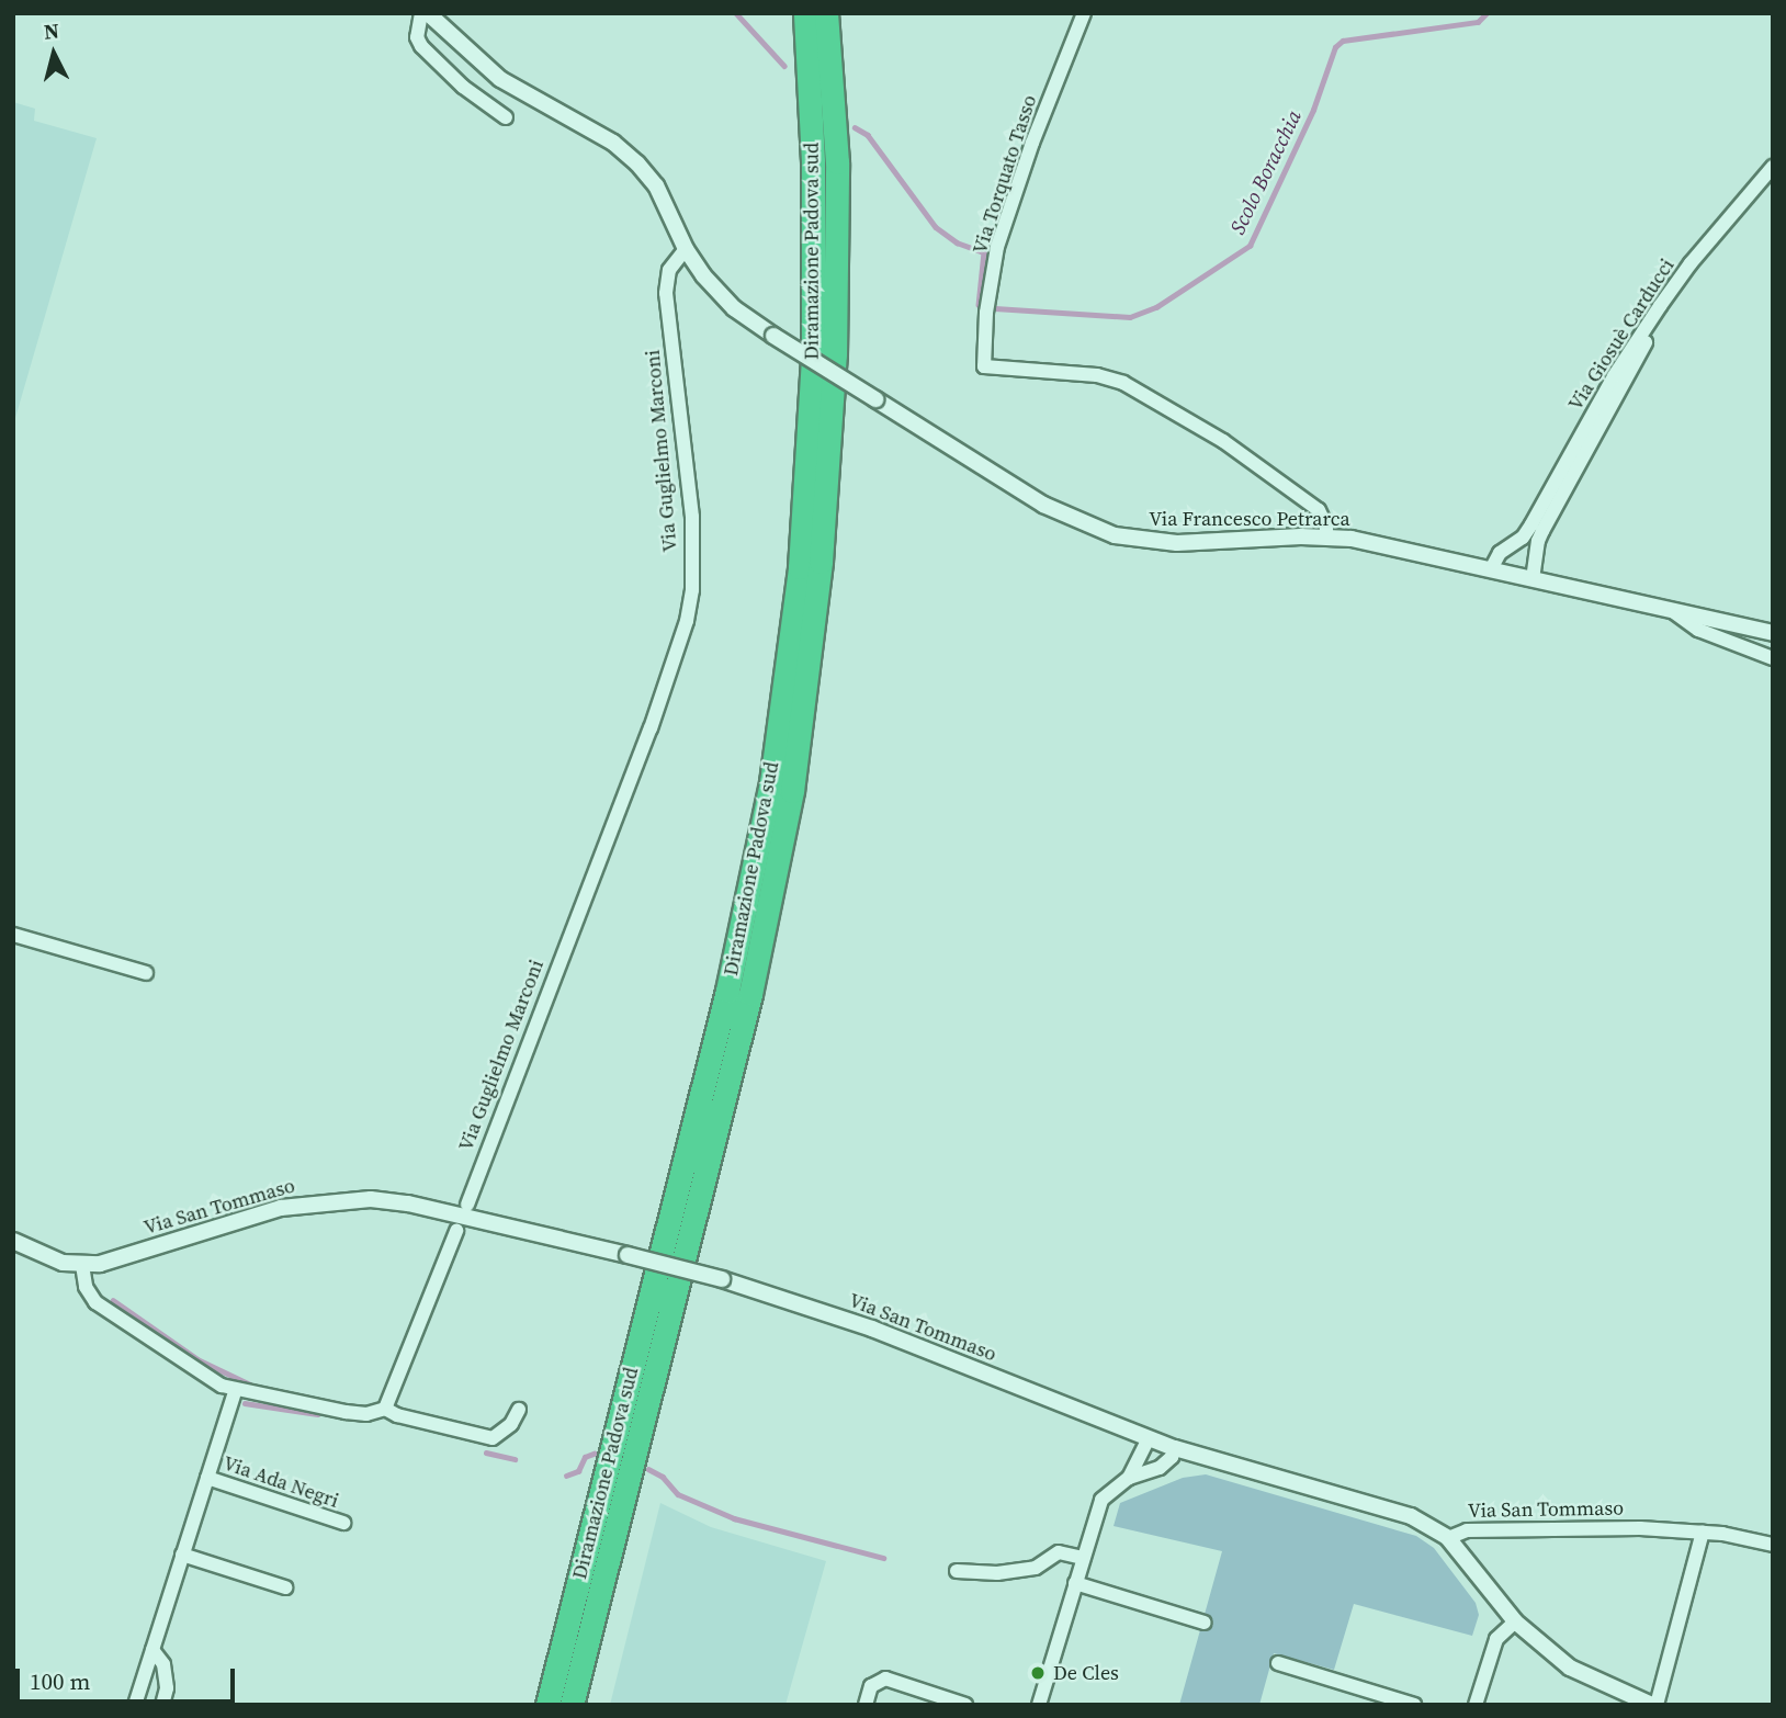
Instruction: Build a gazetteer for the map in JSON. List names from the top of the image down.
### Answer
{
  "streets": {
    "highway": ["Diramazione Padova sud"],
    "street": [
      "Via Torquato Tasso",
      "Via Giosuè Carducci",
      "Via Guglielmo Marconi",
      "Via Francesco Petrarca",
      "Via San Tommaso",
      "Via Ada Negri"
    ]
  },
  "crossings": [
    ["Via Torquato Tasso", "Via Francesco Petrarca"],
    ["Via Giosuè Carducci", "Via Francesco Petrarca"],
    ["Via Guglielmo Marconi", "Via Francesco Petrarca"]
  ],
  "water": ["Scolo Boracchia"],
  "places": ["De Cles"],
  "scale_bar": "100 m",
  "north": "top"
}
